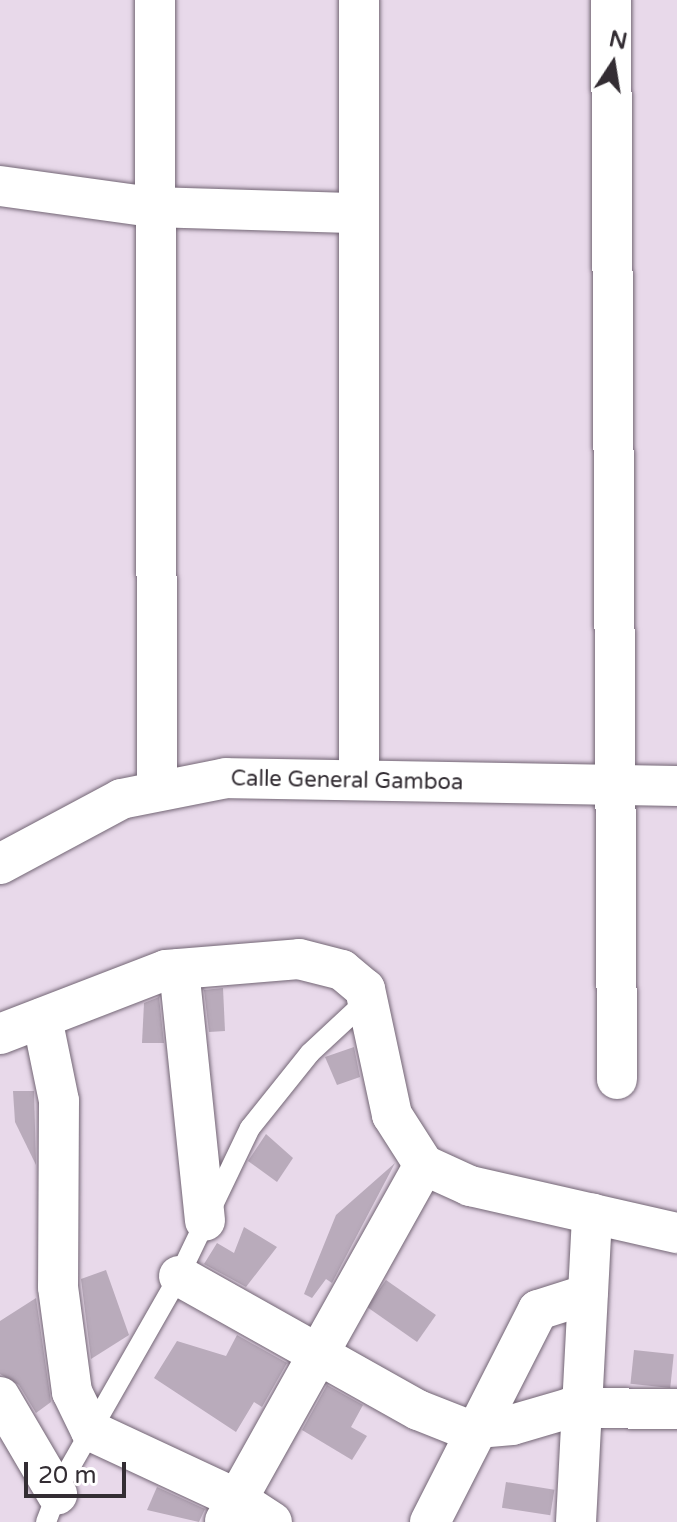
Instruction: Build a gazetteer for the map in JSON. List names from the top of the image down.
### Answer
{
  "streets": {
    "street": ["Calle General Gamboa"]
  },
  "scale_bar": "20 m",
  "north": "top"
}
